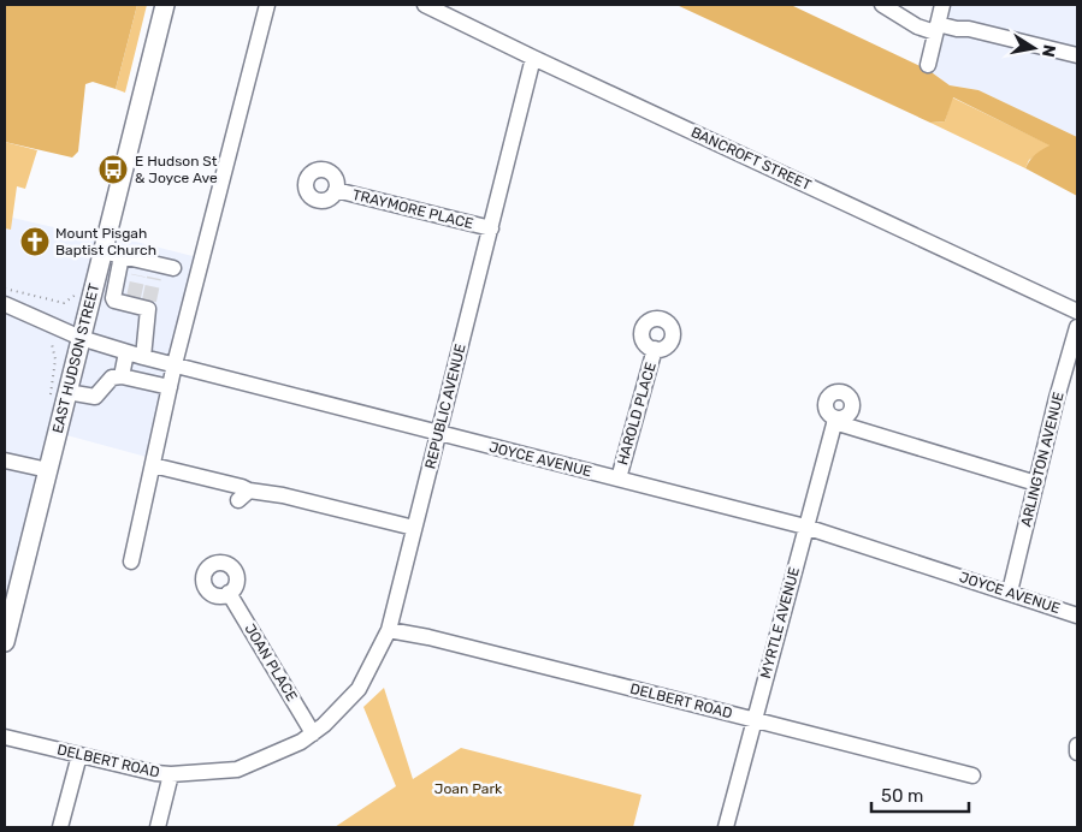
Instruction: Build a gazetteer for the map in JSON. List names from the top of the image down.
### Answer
{
  "streets": {
    "main road": ["EAST HUDSON STREET"],
    "street": [
      "BANCROFT STREET",
      "TRAYMORE PLACE",
      "REPUBLIC AVENUE",
      "HAROLD PLACE",
      "JOYCE AVENUE",
      "ARLINGTON AVENUE",
      "MYRTLE AVENUE",
      "JOAN PLACE",
      "DELBERT ROAD"
    ]
  },
  "crossings": [
    ["BANCROFT STREET", "REPUBLIC AVENUE"],
    ["TRAYMORE PLACE", "REPUBLIC AVENUE"],
    ["EAST HUDSON STREET", "JOYCE AVENUE"],
    ["REPUBLIC AVENUE", "JOYCE AVENUE"],
    ["REPUBLIC AVENUE", "JOAN PLACE"],
    ["REPUBLIC AVENUE", "DELBERT ROAD"],
    ["HAROLD PLACE", "JOYCE AVENUE"],
    ["JOYCE AVENUE", "ARLINGTON AVENUE"],
    ["JOYCE AVENUE", "MYRTLE AVENUE"],
    ["ARLINGTON AVENUE", "MYRTLE AVENUE"],
    ["MYRTLE AVENUE", "DELBERT ROAD"],
    ["JOAN PLACE", "DELBERT ROAD"]
  ],
  "parks": ["Joan Park"],
  "places": {
    "bus stop": ["E Hudson St & Joyce Ave"],
    "church": ["Mount Pisgah Baptist Church"]
  },
  "scale_bar": "50 m",
  "north": "right"
}
